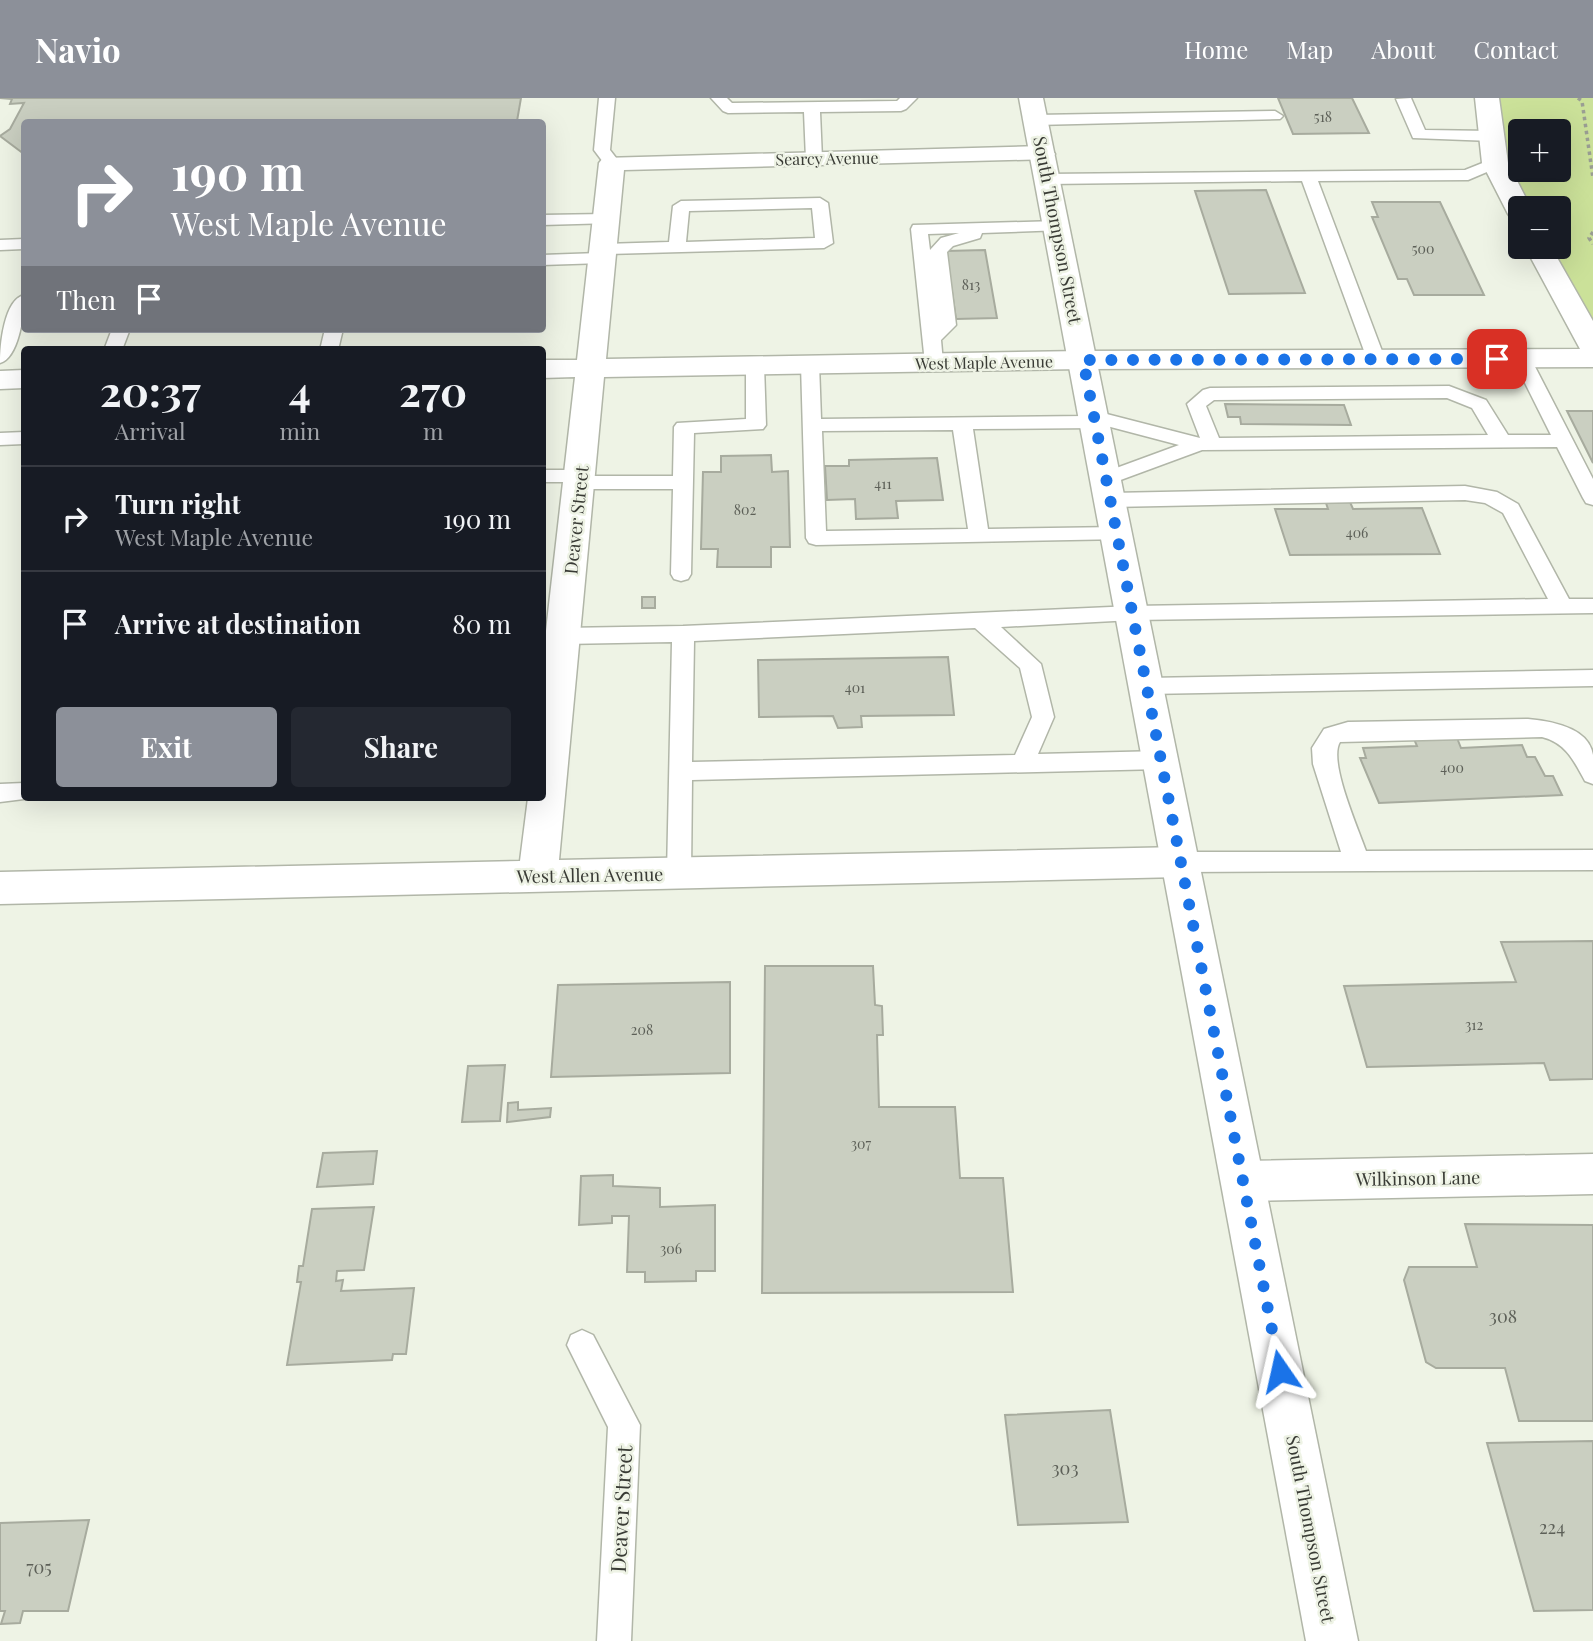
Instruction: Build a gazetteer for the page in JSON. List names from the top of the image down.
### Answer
{
  "streets": {
    "street": [
      "Searcy Avenue",
      "South Thompson Street",
      "West Maple Avenue",
      "Deaver Street",
      "West Allen Avenue",
      "Wilkinson Lane"
    ]
  },
  "crossings": [
    ["Searcy Avenue", "South Thompson Street"],
    ["Searcy Avenue", "Deaver Street"],
    ["South Thompson Street", "West Maple Avenue"],
    ["South Thompson Street", "West Allen Avenue"],
    ["South Thompson Street", "Wilkinson Lane"],
    ["West Maple Avenue", "Deaver Street"],
    ["Deaver Street", "West Allen Avenue"]
  ],
  "house_numbers": [
    "518",
    "500",
    "813",
    "411",
    "802",
    "406",
    "401",
    "400",
    "312",
    "208",
    "307",
    "306",
    "308",
    "303",
    "224",
    "705"
  ],
  "page": {
    "header": "Navio",
    "nav": [
      "Home",
      "Map",
      "About",
      "Contact"
    ],
    "map_buttons": ["+", "−"],
    "turn": ["190 m", "West Maple Avenue"],
    "then": "Then",
    "eta": [
      "20:37",
      "Arrival",
      "4",
      "min",
      "270",
      "m"
    ],
    "list": [
      {
        "name": "Turn right",
        "note": "West Maple Avenue",
        "value": "190 m"
      },
      {
        "name": "Arrive at destination",
        "value": "80 m"
      }
    ],
    "buttons": ["Exit", "Share"]
  }
}
